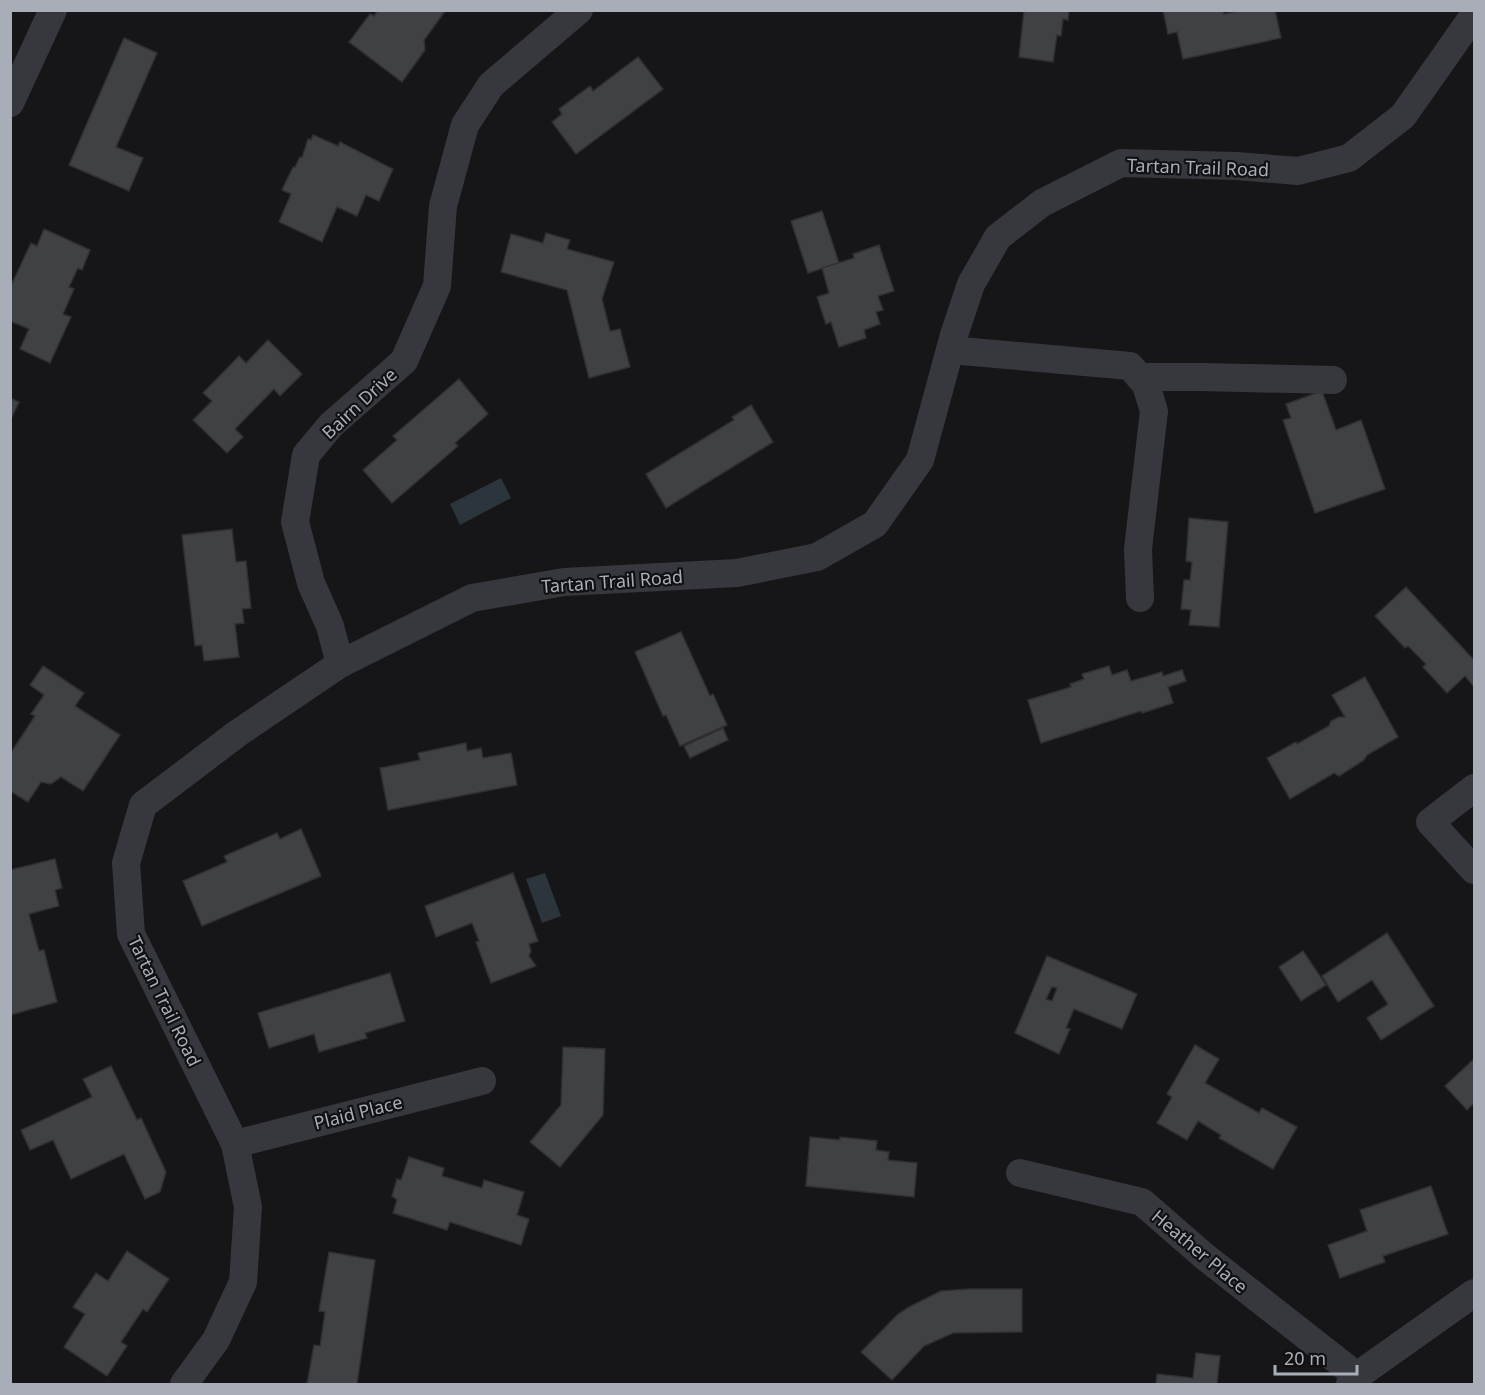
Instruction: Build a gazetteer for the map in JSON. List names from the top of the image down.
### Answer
{
  "streets": {
    "street": [
      "Tartan Trail Road",
      "Bairn Drive",
      "Plaid Place",
      "Heather Place"
    ]
  },
  "crossings": [
    ["Tartan Trail Road", "Bairn Drive"],
    ["Tartan Trail Road", "Plaid Place"]
  ],
  "scale_bar": "20 m"
}
